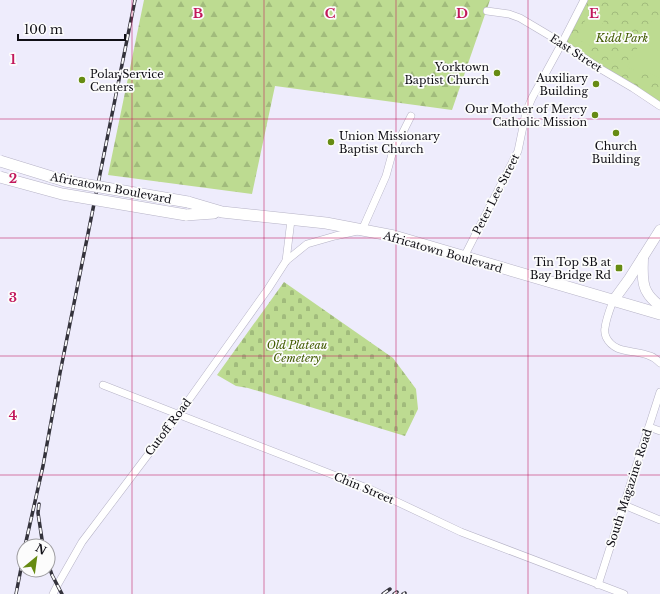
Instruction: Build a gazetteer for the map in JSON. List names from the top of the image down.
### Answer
{
  "streets": {
    "main road": ["Africatown Boulevard"],
    "street": [
      "East Street",
      "Peter Lee Street",
      "Cutoff Road",
      "Chin Street",
      "South Magazine Road"
    ]
  },
  "crossings": [
    ["East Street", "Peter Lee Street"],
    ["Africatown Boulevard", "Peter Lee Street"],
    ["Africatown Boulevard", "Cutoff Road"],
    ["Cutoff Road", "Chin Street"],
    ["Chin Street", "South Magazine Road"]
  ],
  "parks": ["Kidd Park", "Old Plateau Cemetery"],
  "places": {
    "other": [
      "Yorktown Baptist Church",
      "Polar Service Centers",
      "Auxiliary Building",
      "Our Mother of Mercy Catholic Mission",
      "Church Building",
      "Union Missionary Baptist Church"
    ],
    "transit": ["Tin Top SB at Bay Bridge Rd"]
  },
  "scale_bar": "100 m",
  "north": "top right",
  "grid": {
    "columns": [
      "B",
      "C",
      "D",
      "E"
    ],
    "rows": [
      "1",
      "2",
      "3",
      "4"
    ]
  }
}
